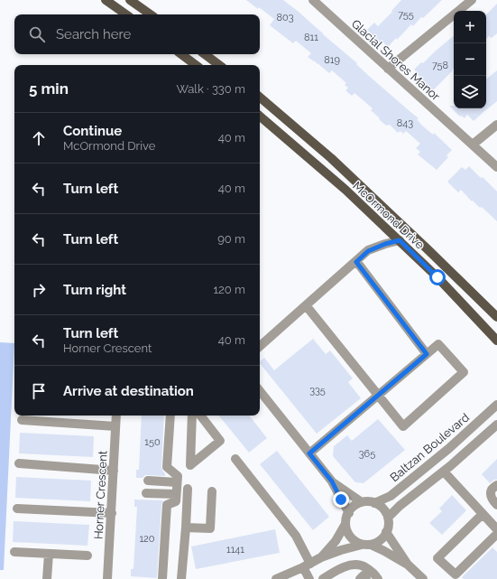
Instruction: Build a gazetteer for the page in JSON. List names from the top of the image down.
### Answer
{
  "streets": {
    "main road": ["McOrmond Drive"],
    "street": ["Glacial Shores Manor", "Baltzan Boulevard", "Horner Crescent"]
  },
  "house_numbers": [
    "755",
    "803",
    "811",
    "819",
    "758",
    "843",
    "335",
    "150",
    "365",
    "120",
    "1141"
  ],
  "page": {
    "map_buttons": ["+", "−"],
    "search": "Search here",
    "heading": ["5 min", "Walk · 330 m"],
    "list": [
      ["Continue", "McOrmond Drive", "40 m"],
      ["Turn left", "40 m"],
      ["Turn left", "90 m"],
      ["Turn right", "120 m"],
      ["Turn left", "Horner Crescent", "40 m"],
      "Arrive at destination"
    ]
  }
}
